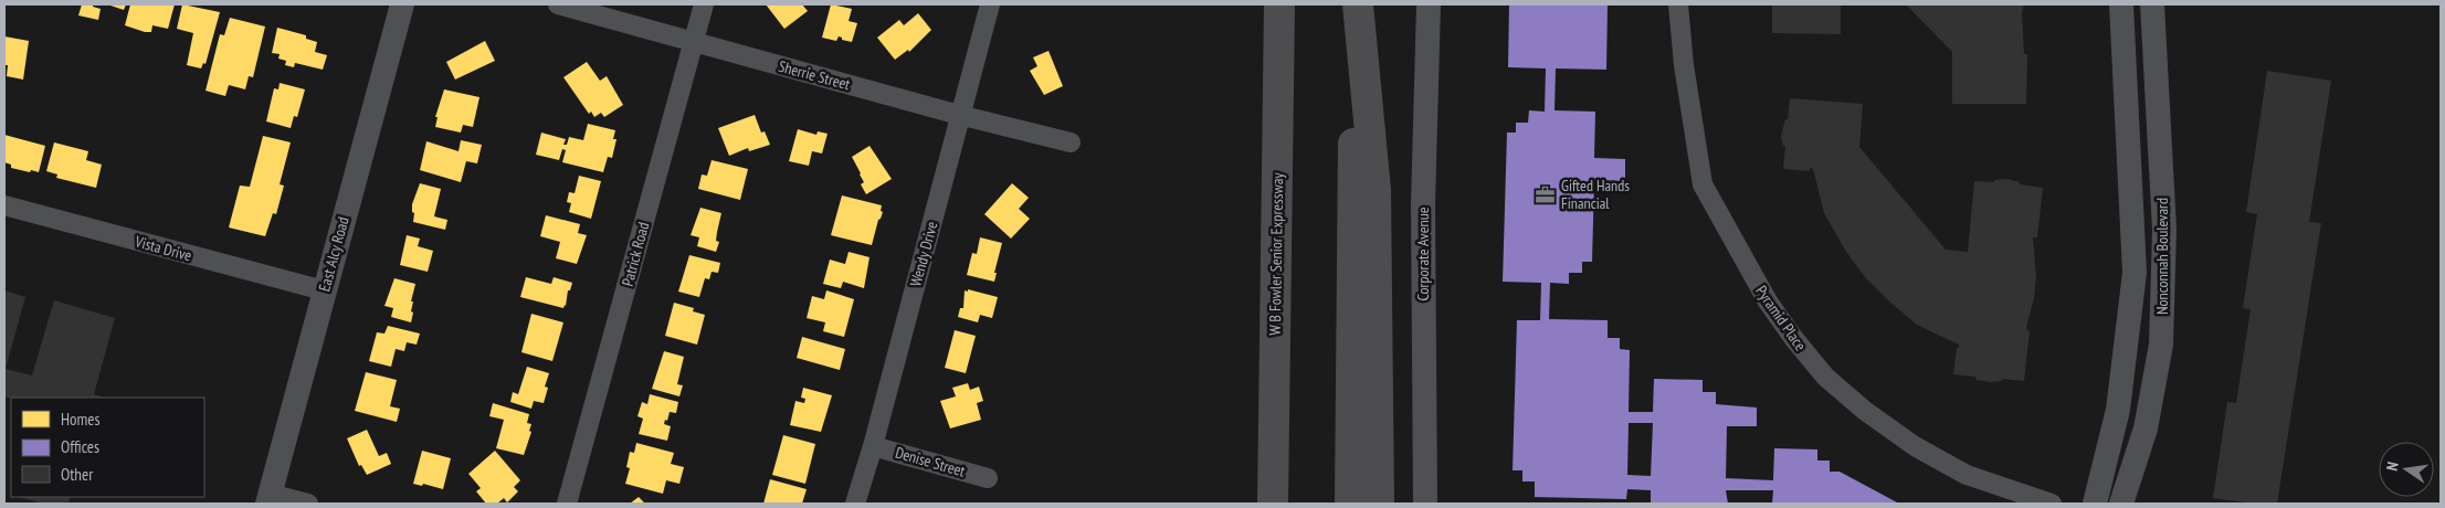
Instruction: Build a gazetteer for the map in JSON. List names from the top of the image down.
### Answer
{
  "streets": {
    "highway": ["W B Fowler Senior Expressway"],
    "street": [
      "Sherrie Street",
      "Vista Drive",
      "East Alcy Road",
      "Patrick Road",
      "Wendy Drive",
      "Corporate Avenue",
      "Nonconnah Boulevard",
      "Pyramid Place",
      "Denise Street"
    ]
  },
  "crossings": [
    ["Sherrie Street", "Patrick Road"],
    ["Sherrie Street", "Wendy Drive"],
    ["Vista Drive", "East Alcy Road"],
    ["Wendy Drive", "Denise Street"]
  ],
  "places": {
    "office": ["Gifted Hands Financial"]
  },
  "legend": ["Homes", "Offices", "Other"],
  "north": "left"
}
